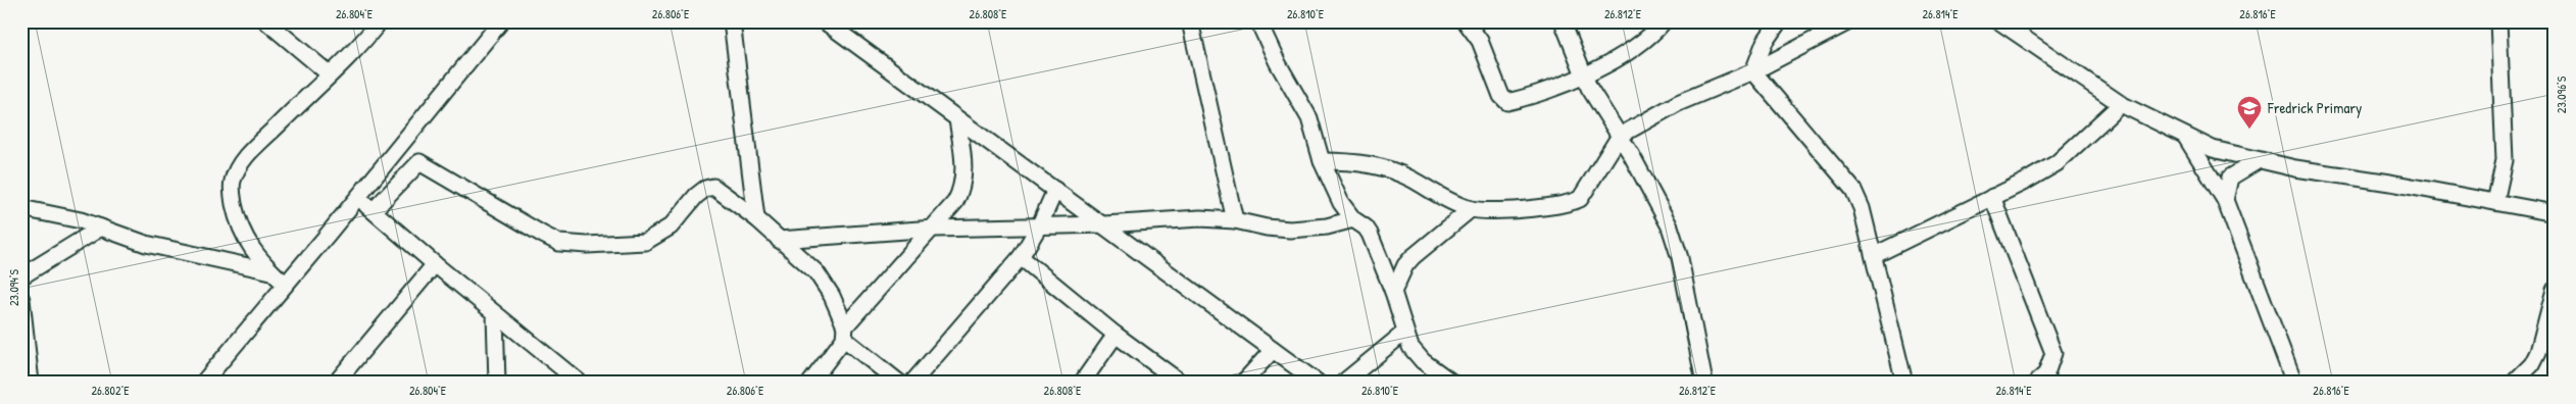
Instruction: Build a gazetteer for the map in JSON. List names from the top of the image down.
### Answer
{
  "places": {
    "school or university": ["Fredrick Primary"]
  },
  "coordinates": [
    "26.804°E",
    "26.806°E",
    "26.808°E",
    "26.810°E",
    "26.812°E",
    "26.814°E",
    "26.816°E",
    "23.096°S",
    "23.094°S",
    "26.802°E"
  ]
}
